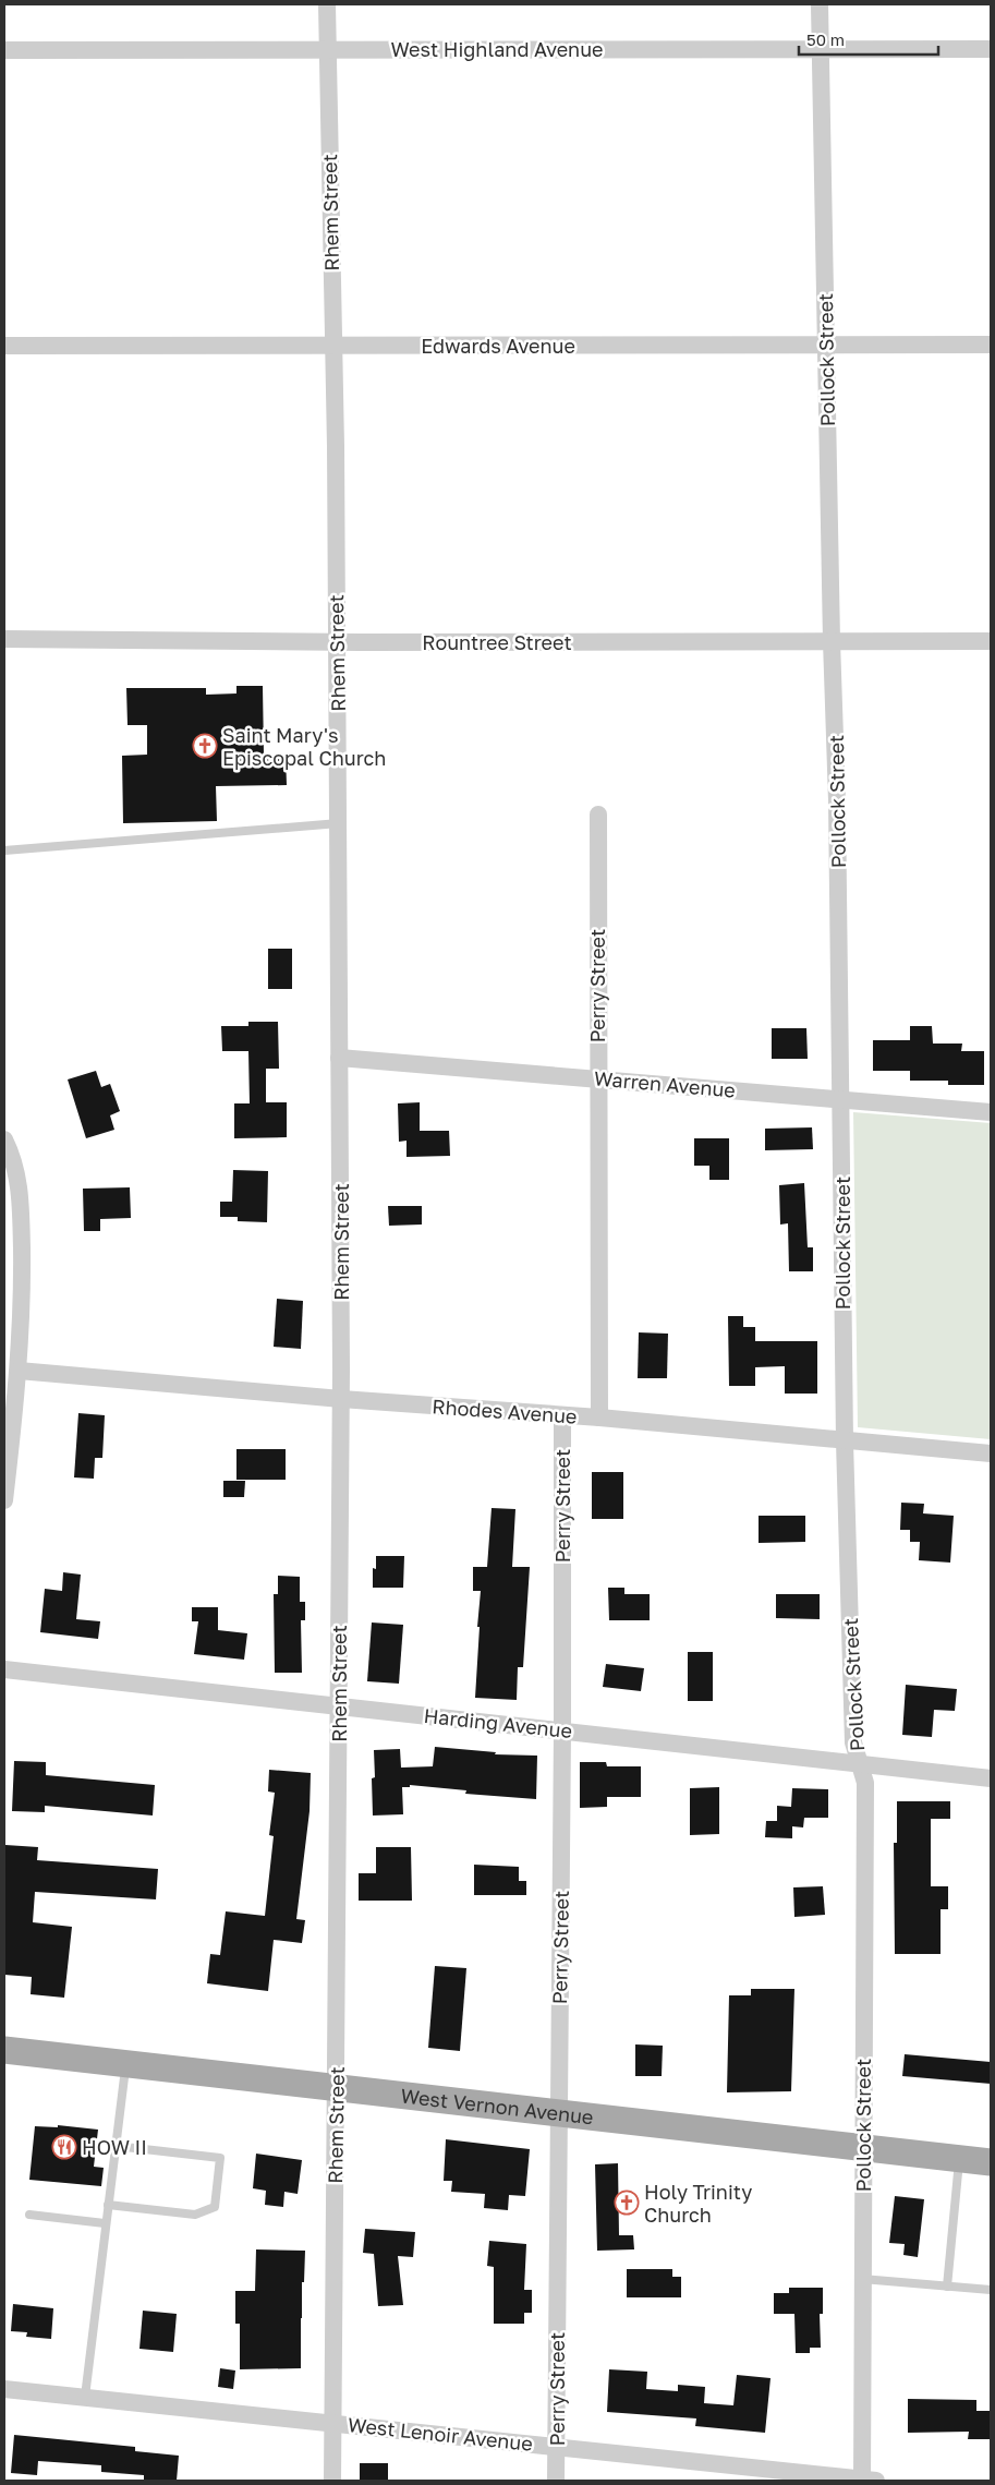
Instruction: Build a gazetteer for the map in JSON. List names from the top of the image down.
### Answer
{
  "streets": {
    "main road": ["West Vernon Avenue"],
    "street": [
      "West Highland Avenue",
      "Rhem Street",
      "Edwards Avenue",
      "Pollock Street",
      "Rountree Street",
      "Perry Street",
      "Warren Avenue",
      "Rhodes Avenue",
      "Harding Avenue",
      "West Lenoir Avenue"
    ]
  },
  "crossings": [
    ["West Highland Avenue", "Rhem Street"],
    ["West Highland Avenue", "Pollock Street"],
    ["Rhem Street", "Edwards Avenue"],
    ["Rhem Street", "Rountree Street"],
    ["Rhem Street", "Warren Avenue"],
    ["Rhem Street", "Rhodes Avenue"],
    ["Rhem Street", "Harding Avenue"],
    ["Rhem Street", "West Vernon Avenue"],
    ["Rhem Street", "West Lenoir Avenue"],
    ["Edwards Avenue", "Pollock Street"],
    ["Pollock Street", "Rountree Street"],
    ["Pollock Street", "Warren Avenue"],
    ["Pollock Street", "Rhodes Avenue"],
    ["Pollock Street", "Harding Avenue"],
    ["Pollock Street", "West Vernon Avenue"],
    ["Pollock Street", "West Lenoir Avenue"],
    ["Perry Street", "Warren Avenue"],
    ["Perry Street", "Rhodes Avenue"],
    ["Perry Street", "Harding Avenue"],
    ["Perry Street", "West Vernon Avenue"],
    ["Perry Street", "West Lenoir Avenue"]
  ],
  "places": {
    "church": ["Saint Mary's Episcopal Church", "Holy Trinity Church"],
    "restaurant": ["HOW II"]
  },
  "scale_bar": "50 m"
}
